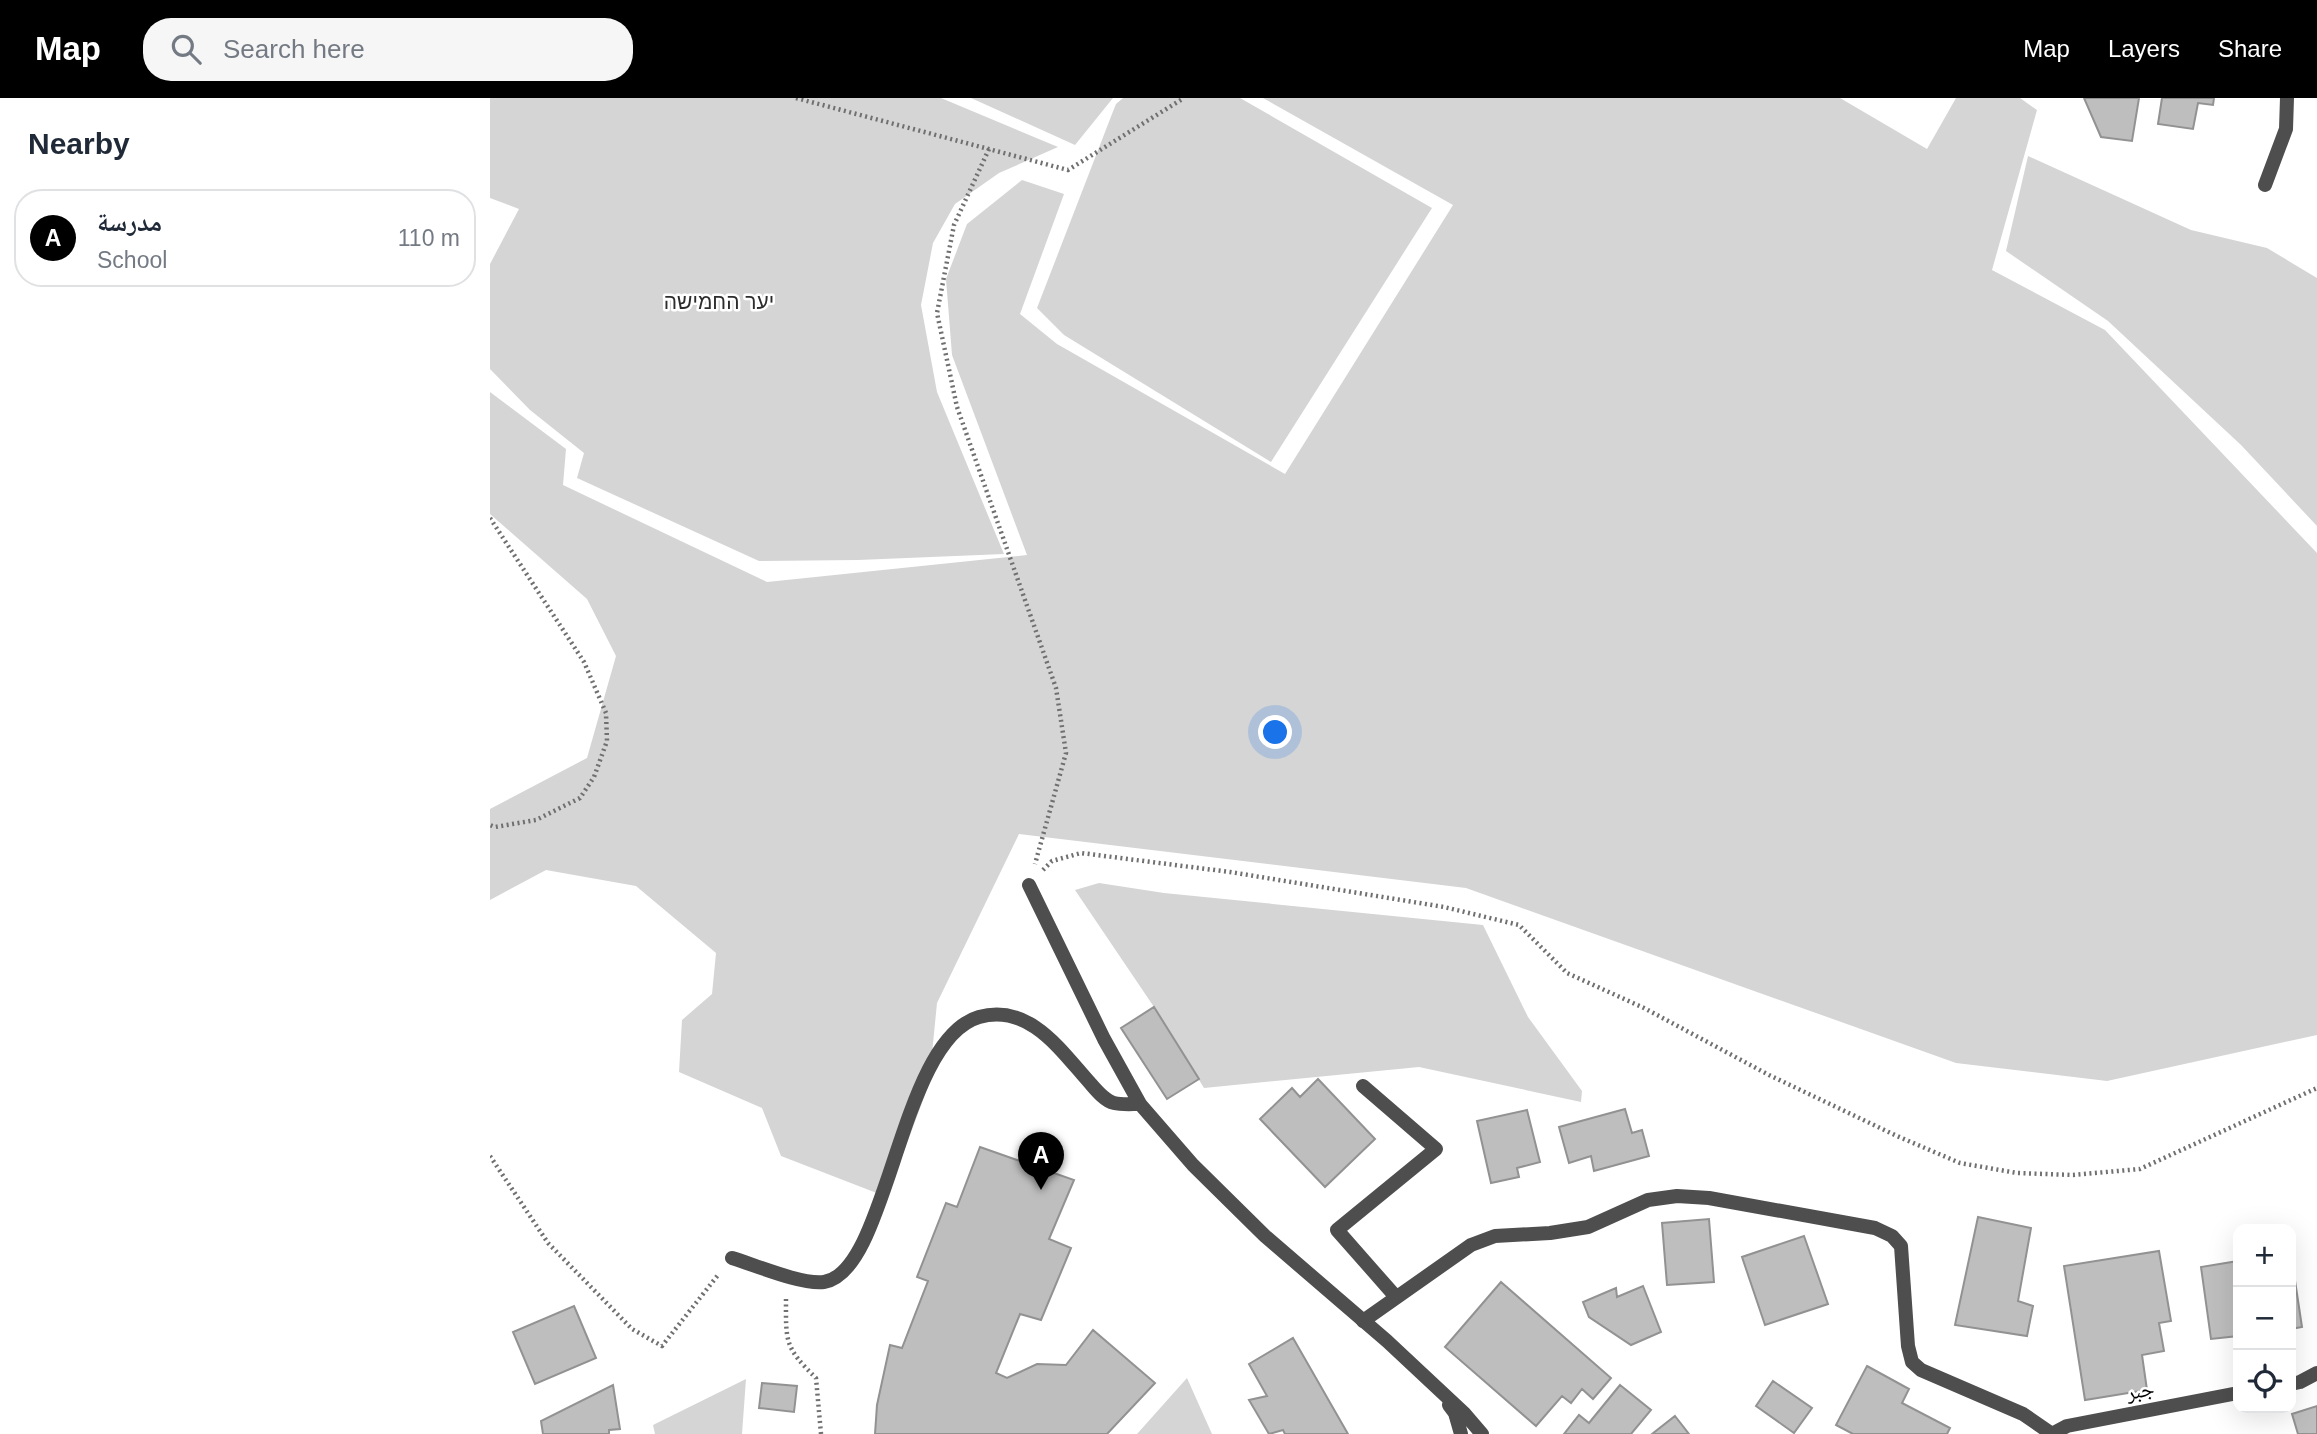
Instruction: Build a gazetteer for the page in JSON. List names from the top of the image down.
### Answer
{
  "streets": {
    "street": ["جبر"]
  },
  "parks": ["יער החמישה"],
  "page": {
    "header": "Map",
    "search": "Search here",
    "nav": ["Map", "Layers", "Share"],
    "heading": "Nearby",
    "list": [
      {
        "mark": "A",
        "name": "مدرسة",
        "note": "School",
        "value": "110 m"
      }
    ],
    "pins": "A",
    "map_buttons": ["+", "−"]
  }
}
